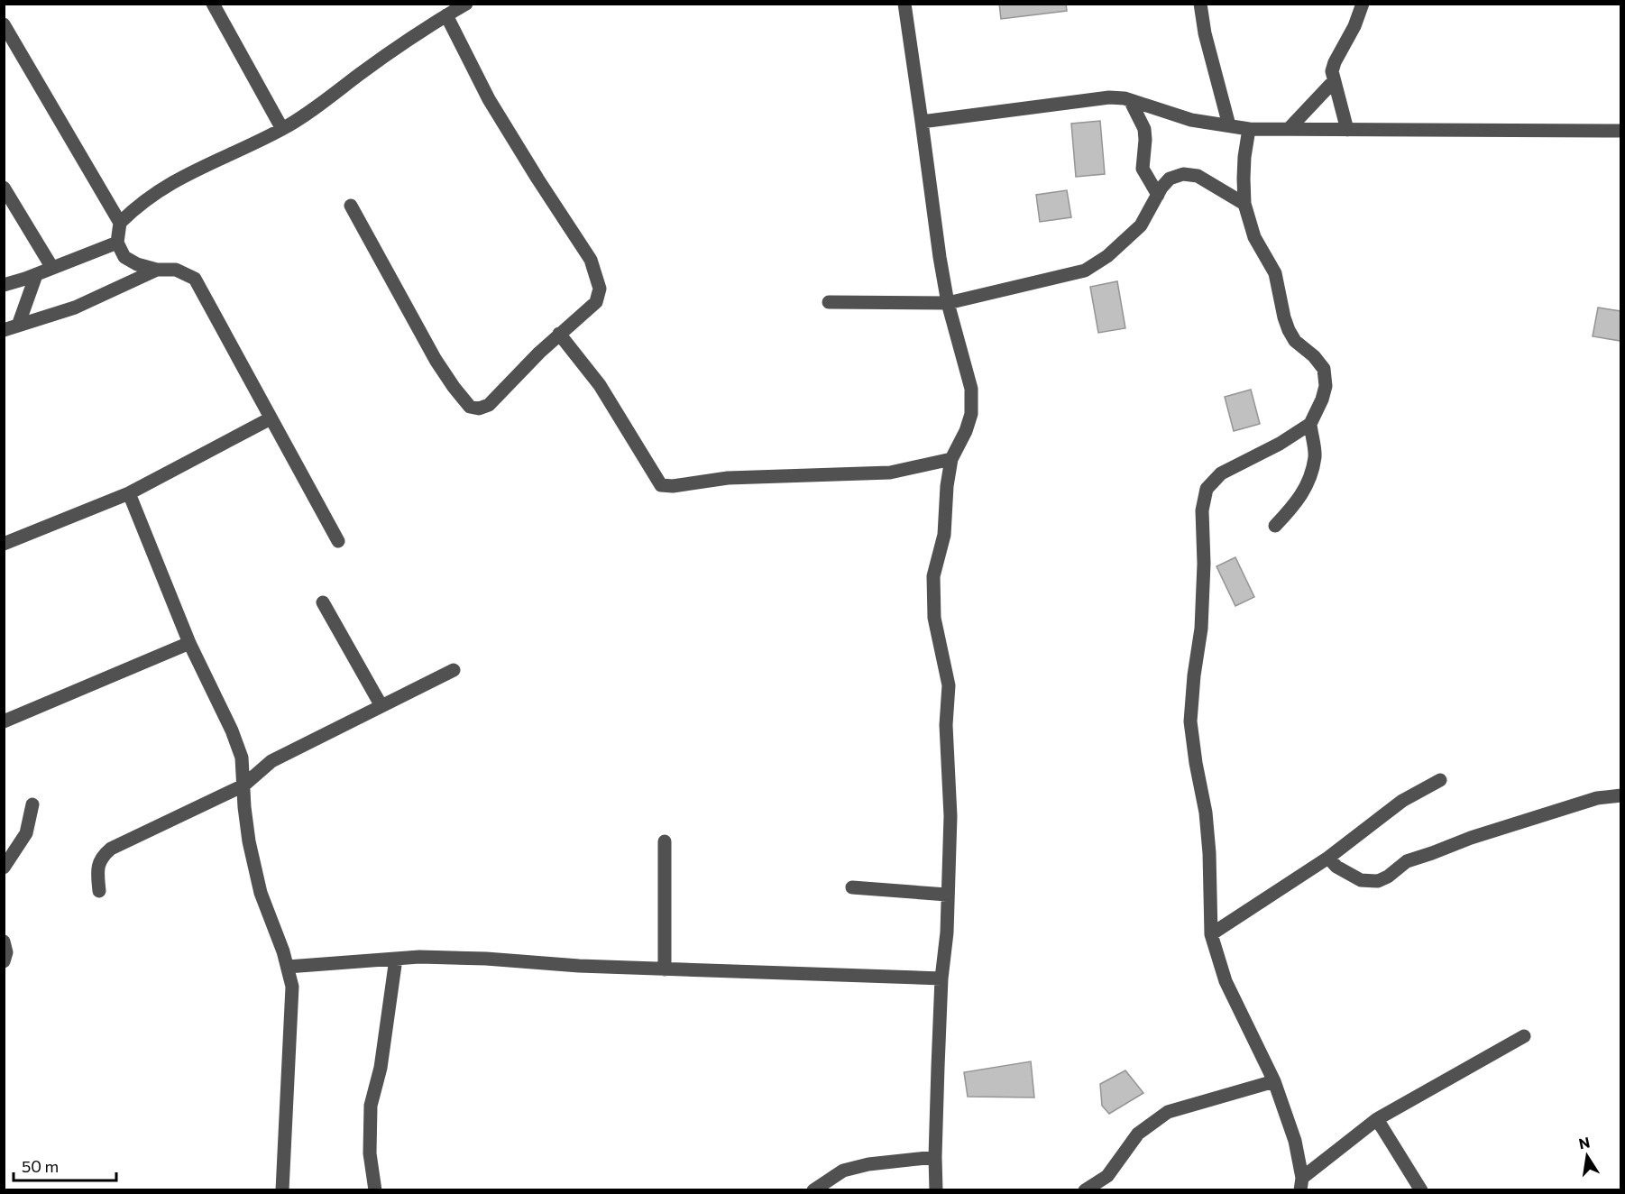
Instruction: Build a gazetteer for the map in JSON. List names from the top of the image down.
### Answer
{
  "scale_bar": "50 m",
  "north": "top"
}
